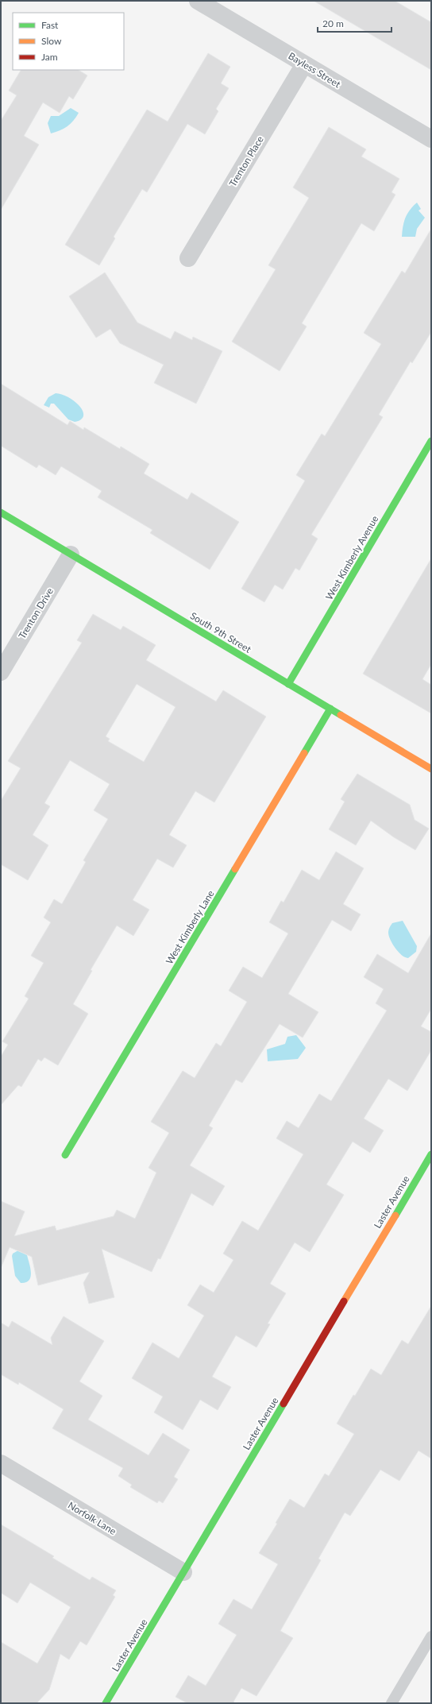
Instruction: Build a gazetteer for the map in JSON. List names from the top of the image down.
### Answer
{
  "streets": {
    "street": [
      "Bayless Street",
      "Trenton Place",
      "West Kimberly Avenue",
      "Trenton Drive",
      "South 9th Street",
      "West Kimberly Lane",
      "Laster Avenue",
      "Norfolk Lane"
    ]
  },
  "crossings": [
    ["Bayless Street", "Trenton Place"],
    ["West Kimberly Avenue", "South 9th Street"],
    ["Trenton Drive", "South 9th Street"],
    ["South 9th Street", "West Kimberly Lane"],
    ["Laster Avenue", "Norfolk Lane"]
  ],
  "legend": ["Fast", "Slow", "Jam"],
  "scale_bar": "20 m"
}
